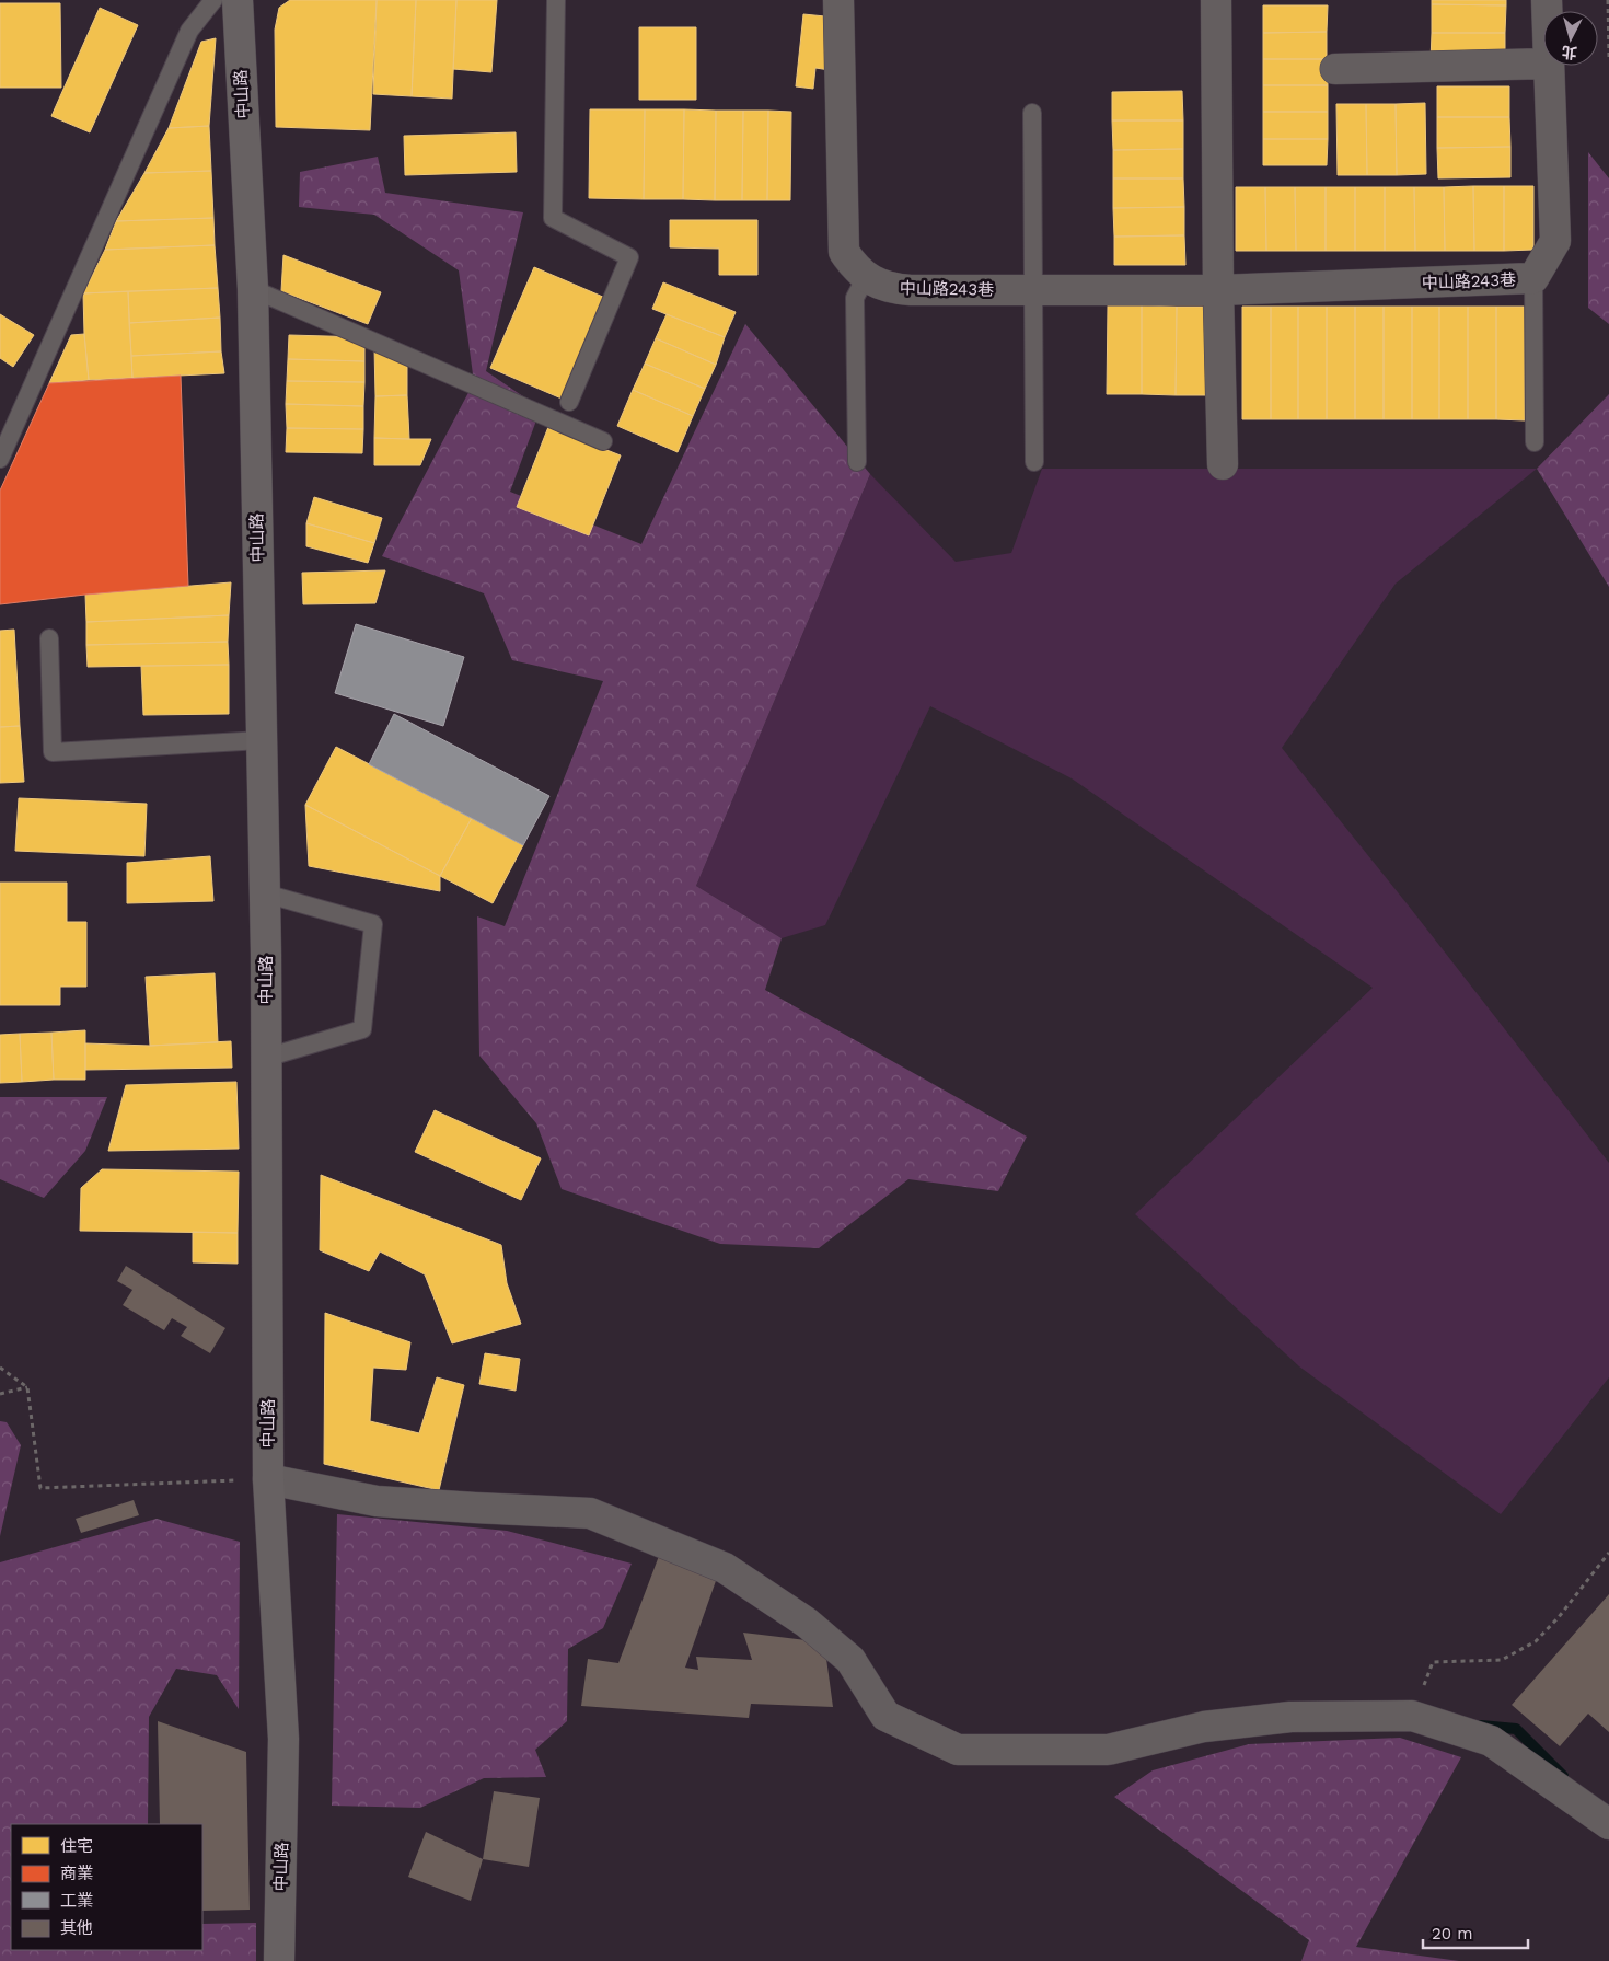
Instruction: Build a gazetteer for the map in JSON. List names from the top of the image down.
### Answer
{
  "streets": {
    "main road": ["中山路"],
    "street": ["中山路243巷"]
  },
  "legend": [
    "住宅",
    "商業",
    "工業",
    "其他"
  ],
  "scale_bar": "20 m",
  "north": "bottom"
}
